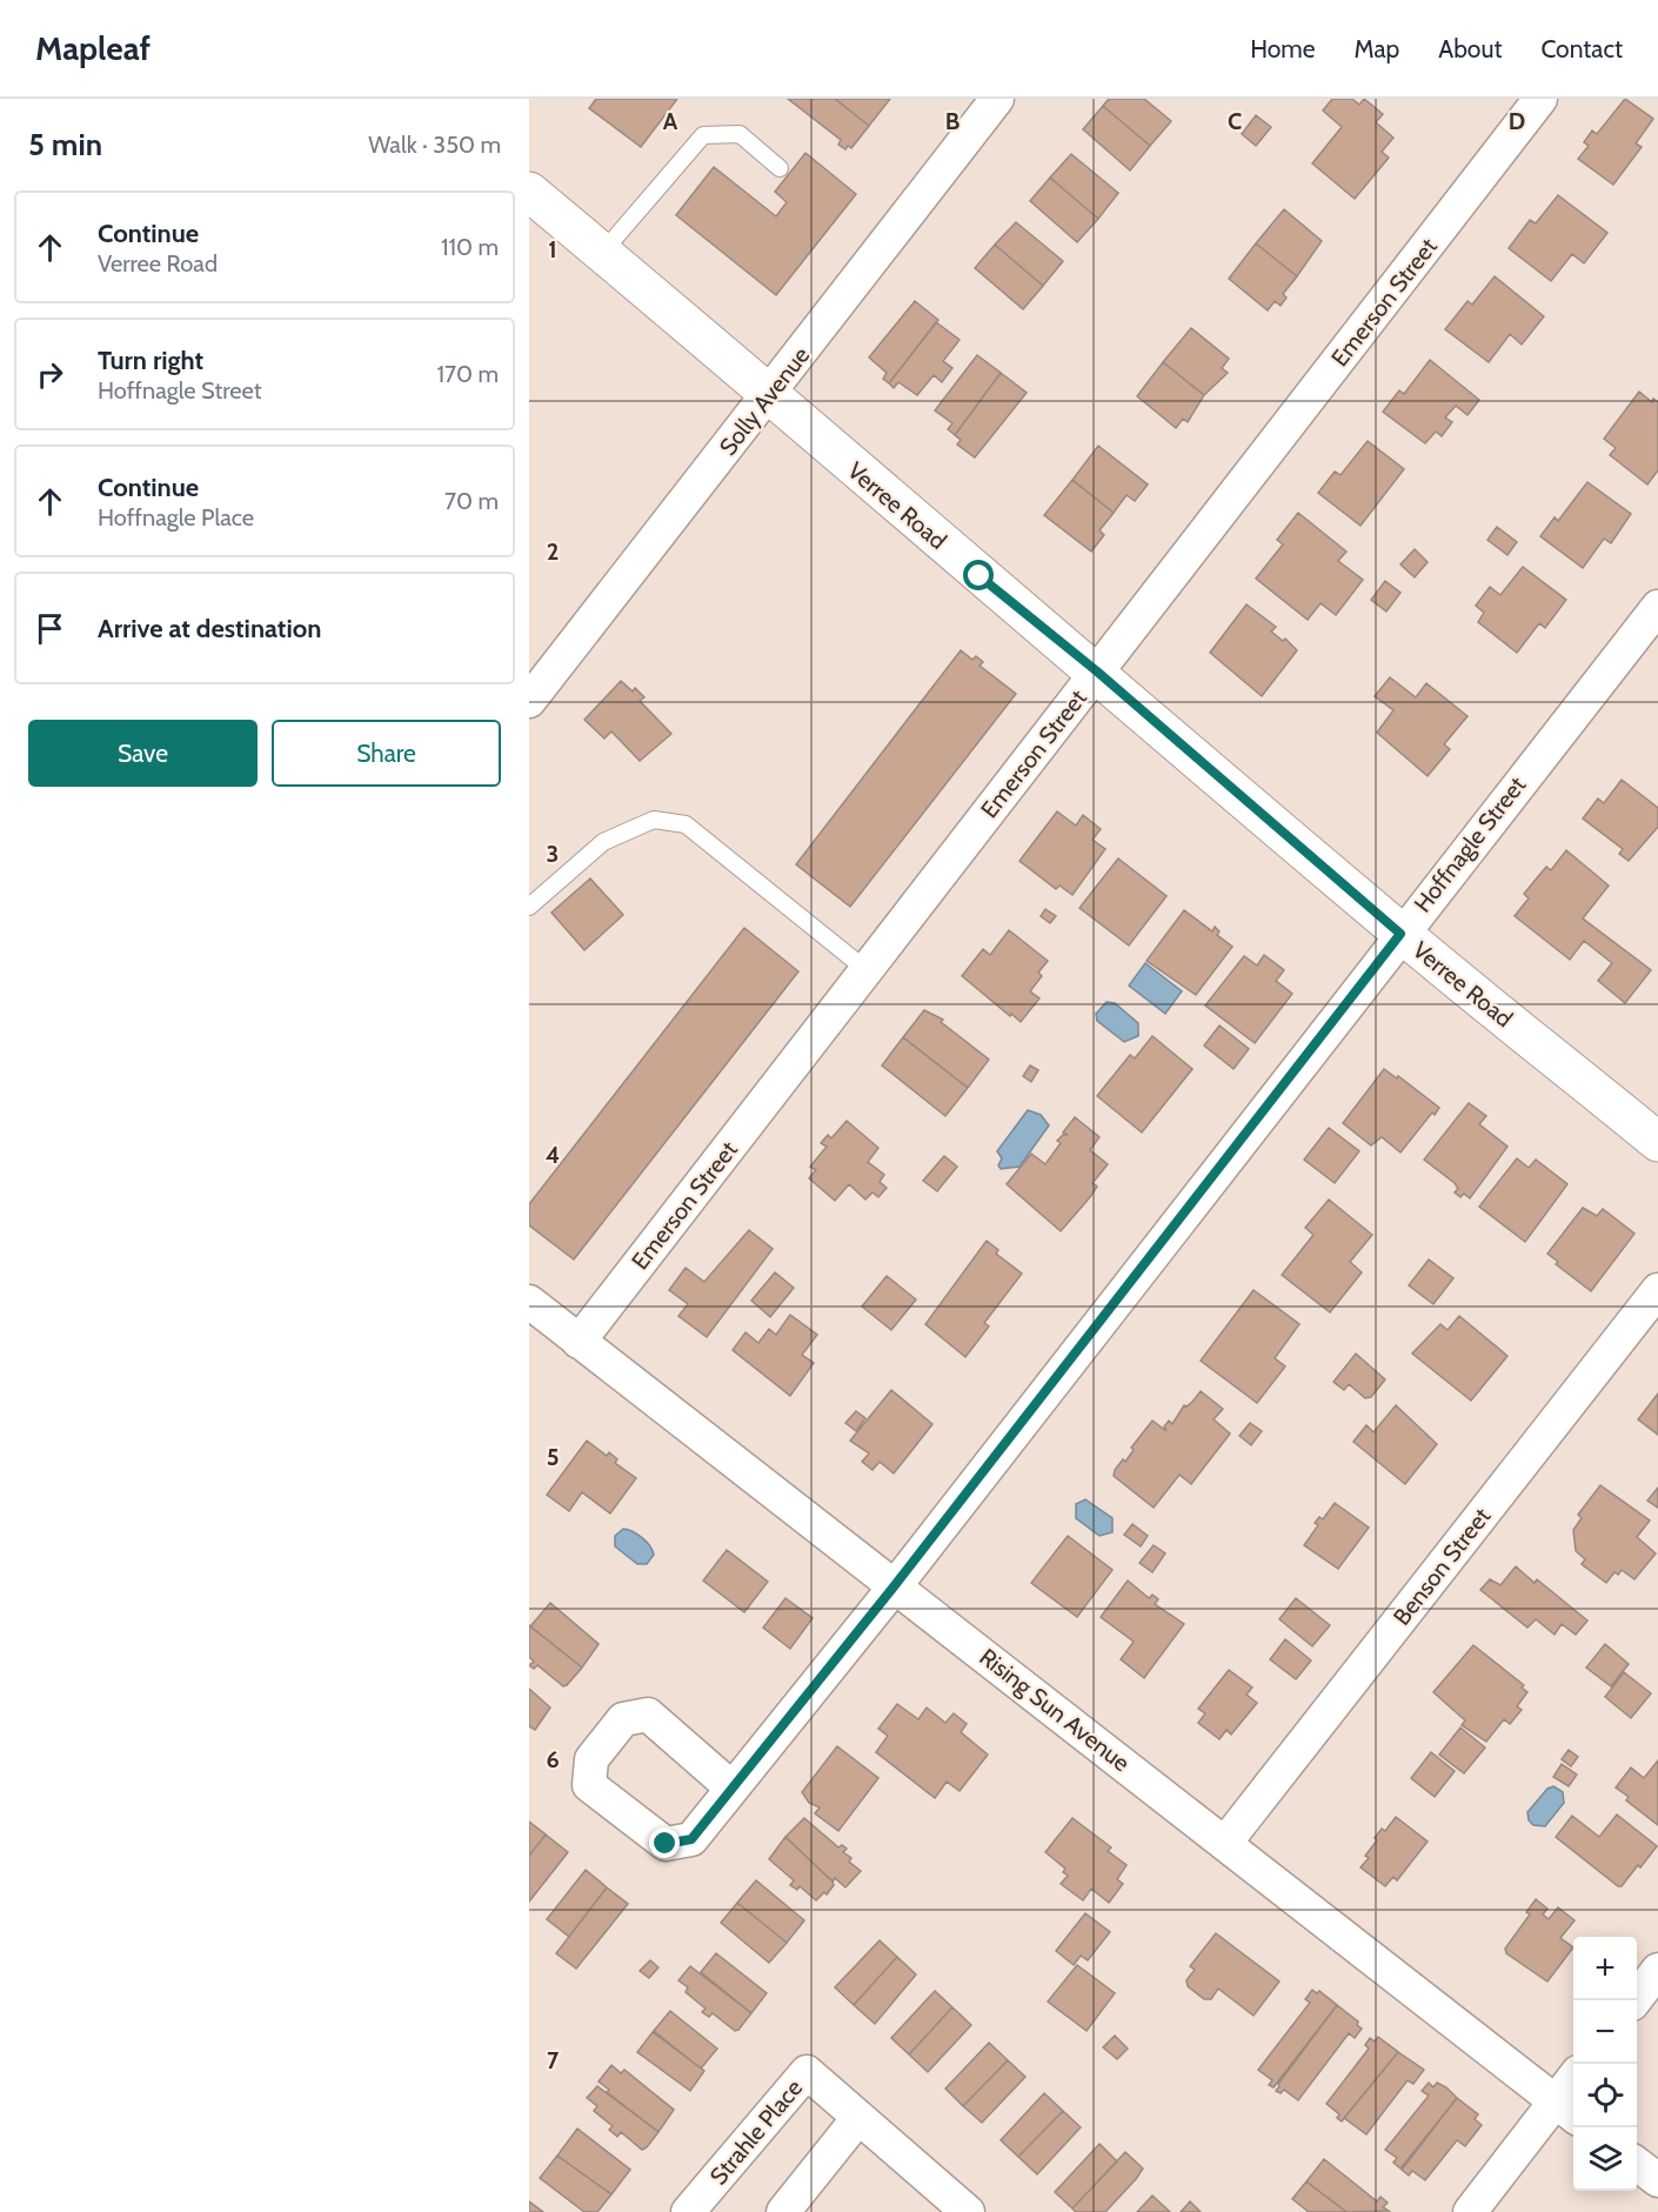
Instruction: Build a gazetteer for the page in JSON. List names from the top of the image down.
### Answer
{
  "streets": {
    "main road": ["Verree Road"],
    "street": [
      "Emerson Street",
      "Solly Avenue",
      "Hoffnagle Street",
      "Benson Street",
      "Rising Sun Avenue",
      "Strahle Place"
    ]
  },
  "crossings": [
    ["Emerson Street", "Verree Road"],
    ["Emerson Street", "Rising Sun Avenue"],
    ["Solly Avenue", "Verree Road"],
    ["Verree Road", "Hoffnagle Street"],
    ["Hoffnagle Street", "Rising Sun Avenue"],
    ["Benson Street", "Rising Sun Avenue"]
  ],
  "page": {
    "header": "Mapleaf",
    "nav": [
      "Home",
      "Map",
      "About",
      "Contact"
    ],
    "heading": ["5 min", "Walk · 350 m"],
    "list": [
      ["Continue", "Verree Road", "110 m"],
      ["Turn right", "Hoffnagle Street", "170 m"],
      ["Continue", "Hoffnagle Place", "70 m"],
      "Arrive at destination"
    ],
    "buttons": ["Save", "Share"],
    "map_buttons": ["+", "−"]
  },
  "grid": {
    "columns": [
      "A",
      "B",
      "C",
      "D"
    ],
    "rows": [
      "1",
      "2",
      "3",
      "4",
      "5",
      "6",
      "7"
    ]
  }
}
